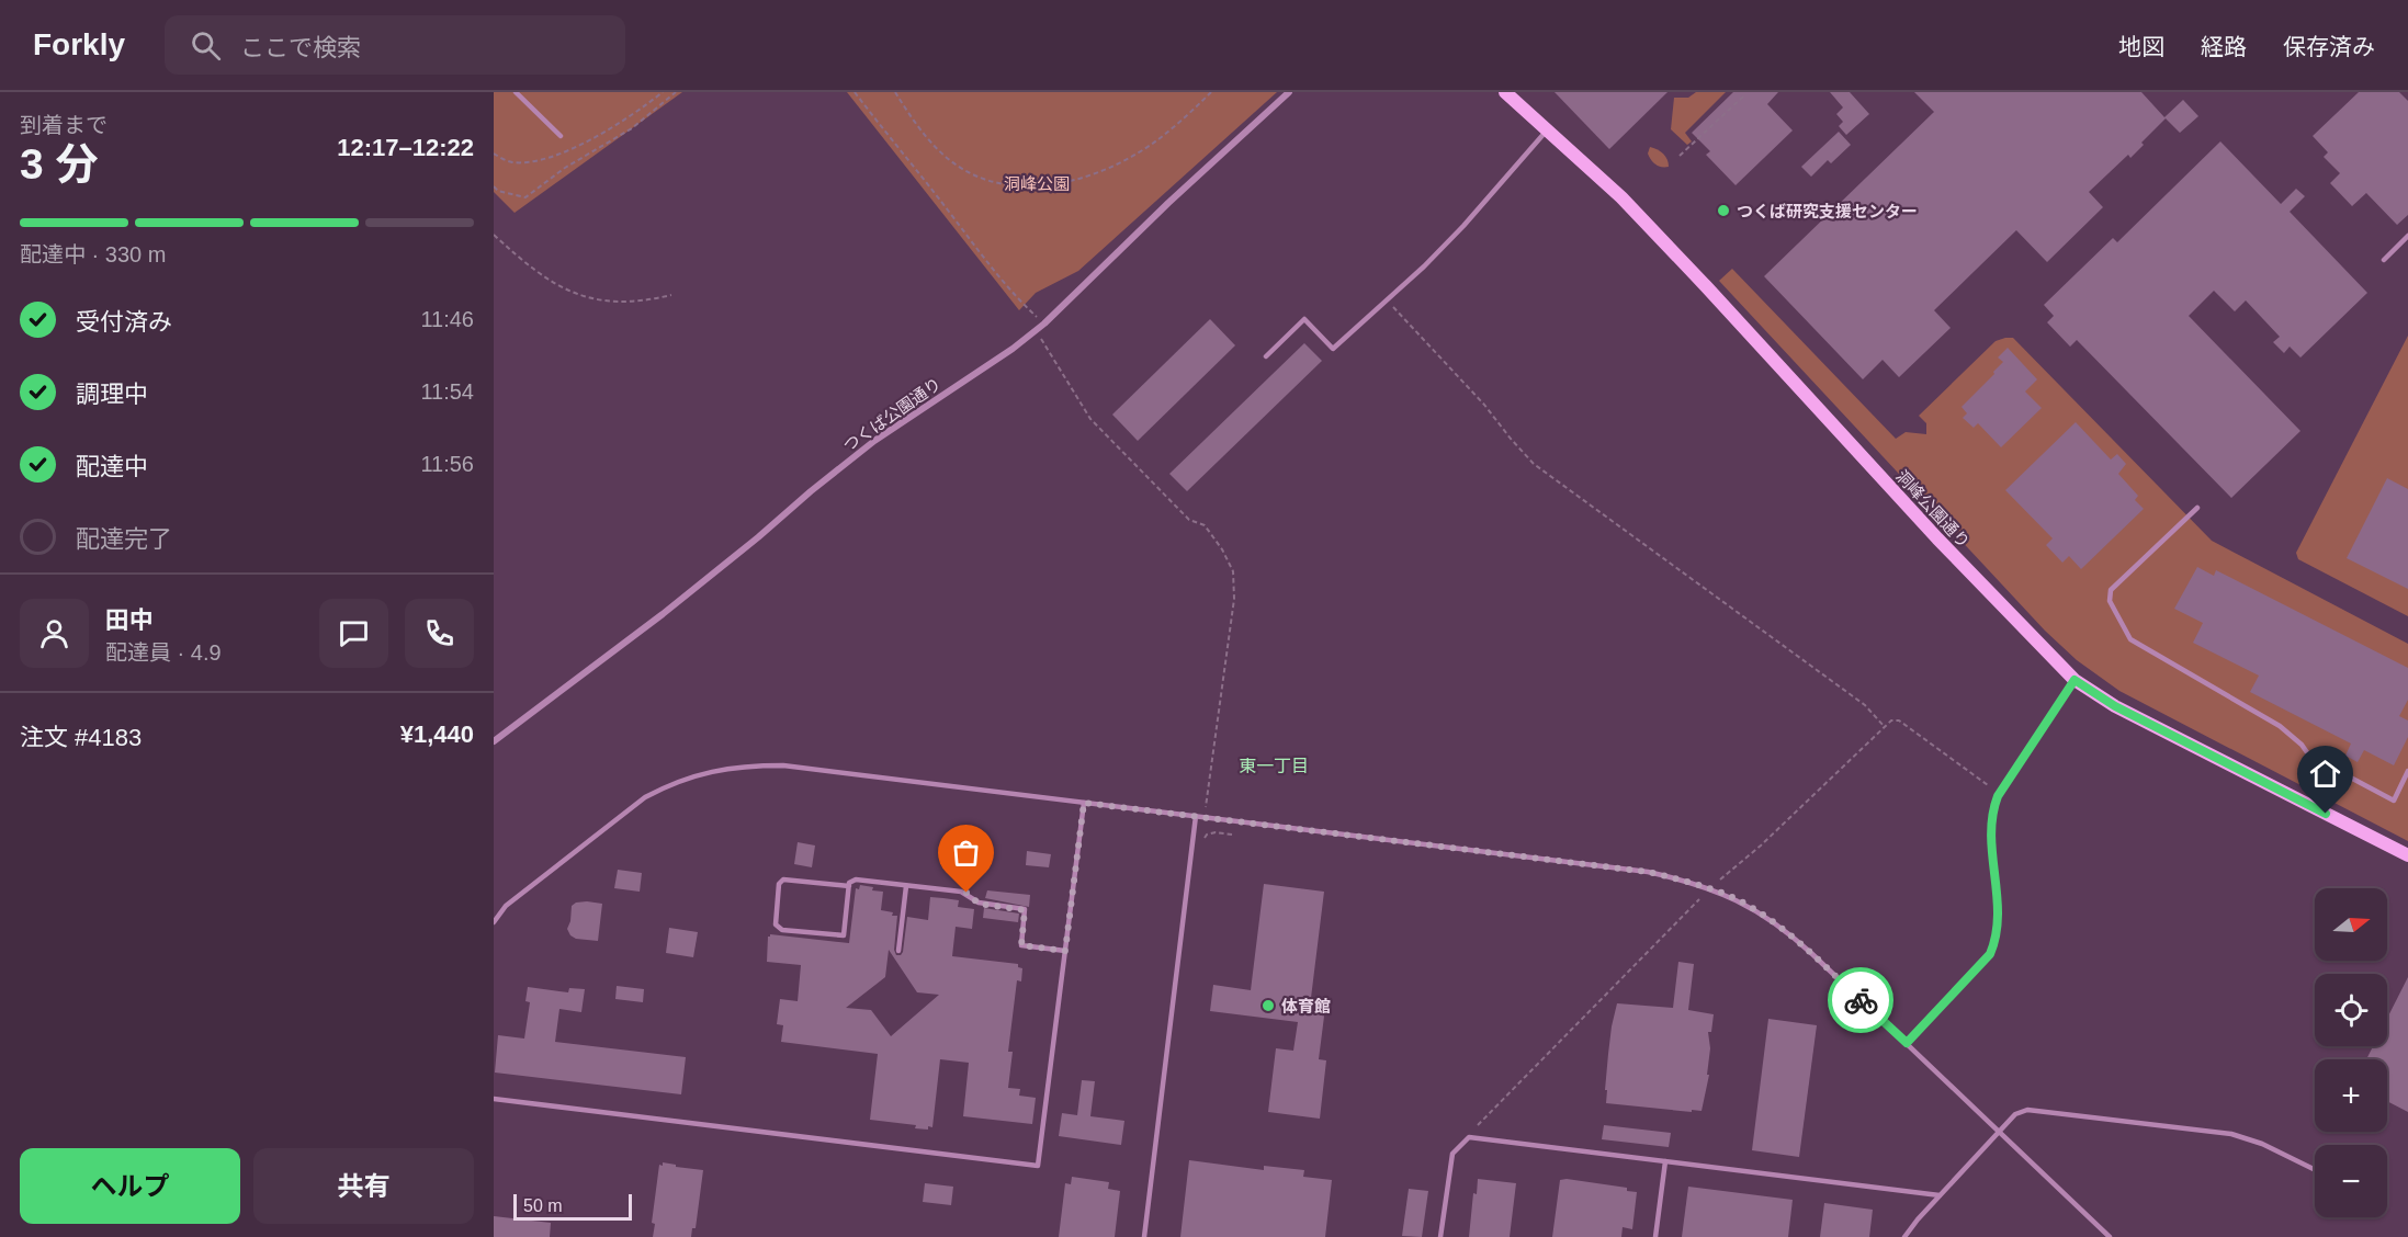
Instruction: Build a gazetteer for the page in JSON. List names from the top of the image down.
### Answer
{
  "streets": {
    "street": ["つくば公園通り", "洞峰公園通り"]
  },
  "districts": ["東一丁目"],
  "parks": ["洞峰公園"],
  "places": ["つくば研究支援センター", "体育館"],
  "scale_bar": "50 m",
  "north": "right",
  "page": {
    "header": "Forkly",
    "search": "ここで検索",
    "nav": ["地図", "経路", "保存済み"],
    "heading": ["3 分", "到着まで", "12:17–12:22"],
    "panel": [
      "田中",
      "配達員 · 4.9",
      "注文 #4183",
      "¥1,440"
    ],
    "bar": "配達中 · 330 m",
    "list": [
      ["受付済み", "11:46"],
      ["調理中", "11:54"],
      ["配達中", "11:56"],
      "配達完了"
    ],
    "map_buttons": ["+", "−"],
    "buttons": ["ヘルプ", "共有"],
    "scale": "50 m"
  }
}
